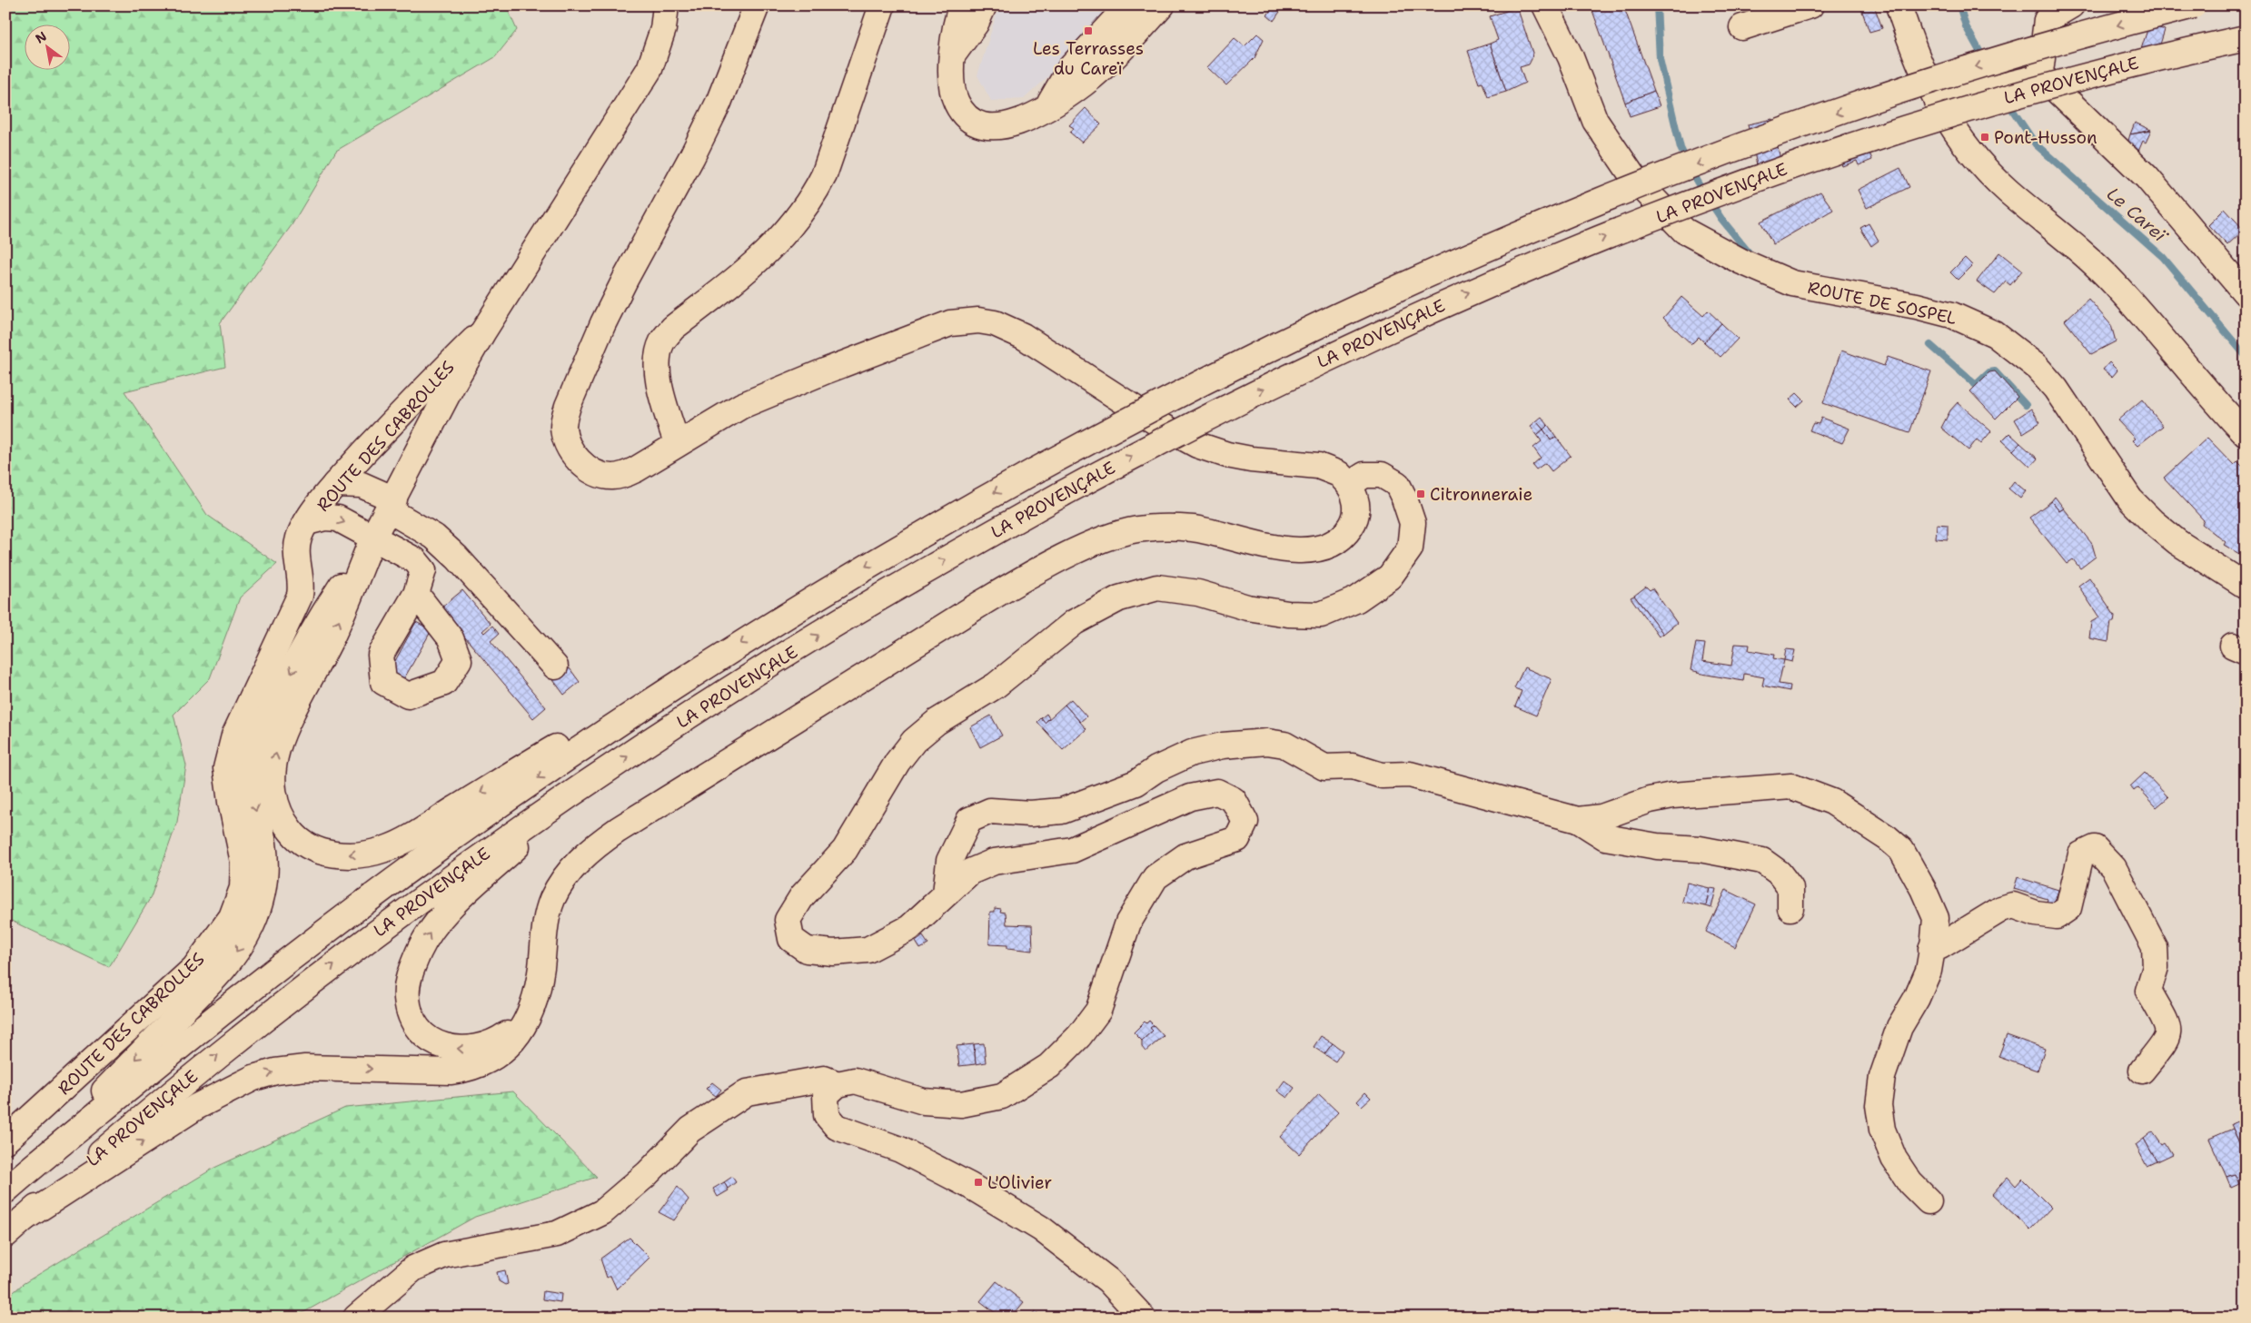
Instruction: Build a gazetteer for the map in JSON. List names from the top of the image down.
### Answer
{
  "streets": {
    "main road": ["LA PROVENÇALE", "ROUTE DE SOSPEL", "ROUTE DES CABROLLES"]
  },
  "water": ["Le Careï"],
  "places": {
    "transit": [
      "Les Terrasses du Careï",
      "Pont-Husson",
      "Citronneraie",
      "L'Olivier"
    ]
  },
  "north": "top left"
}
